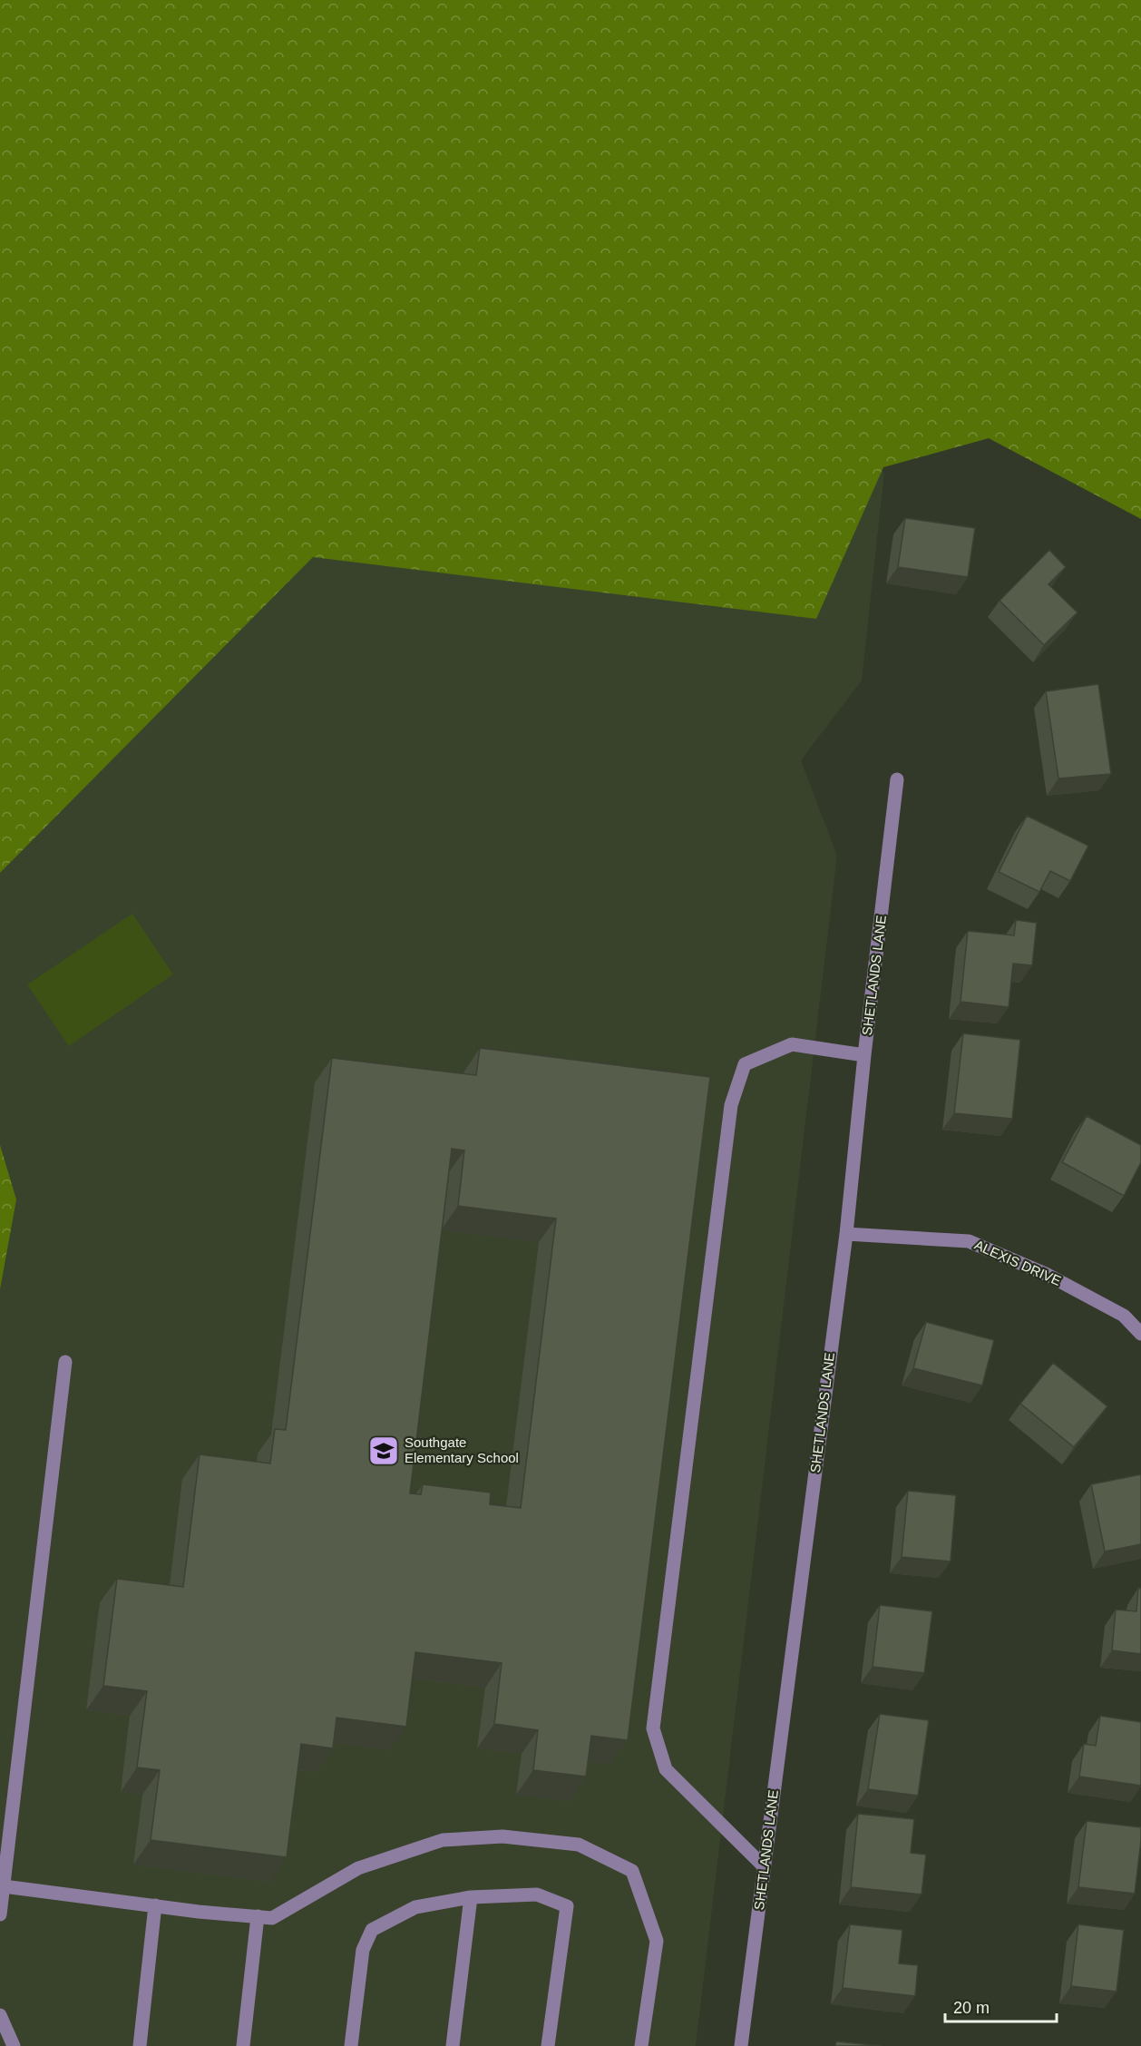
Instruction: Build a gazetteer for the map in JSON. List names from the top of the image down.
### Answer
{
  "streets": {
    "street": ["SHETLANDS LANE", "ALEXIS DRIVE"]
  },
  "crossings": [
    ["SHETLANDS LANE", "ALEXIS DRIVE"]
  ],
  "places": {
    "school or university": ["Southgate Elementary School"]
  },
  "scale_bar": "20 m"
}
